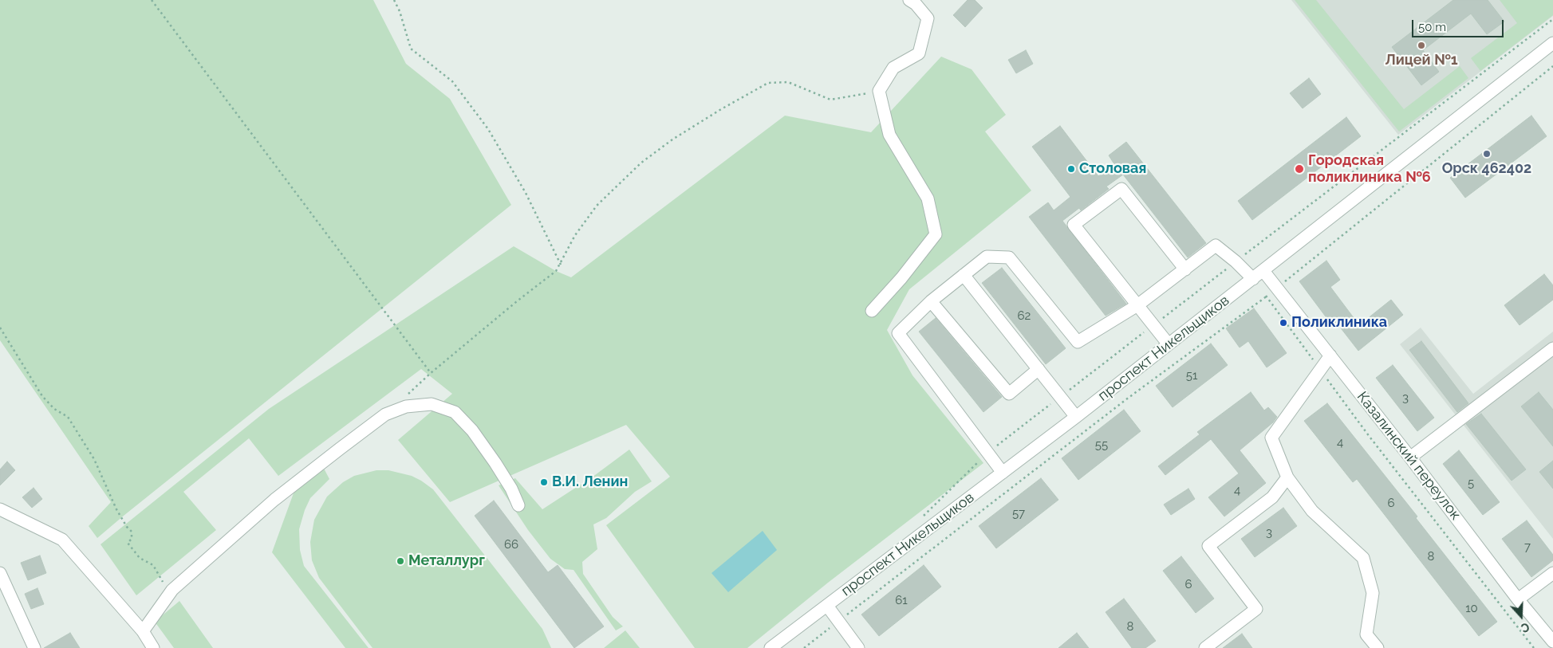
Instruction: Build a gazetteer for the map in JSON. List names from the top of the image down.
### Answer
{
  "streets": {
    "street": ["проспект Никельщиков", "Казалинский переулок"]
  },
  "crossings": [
    ["проспект Никельщиков", "Казалинский переулок"]
  ],
  "places": [
    "Лицей №1",
    "Орск 462402",
    "Столовая",
    "Городская поликлиника №6",
    "Поликлиника",
    "В.И. Ленин",
    "Металлург"
  ],
  "house_numbers": [
    "62",
    "51",
    "3",
    "4",
    "55",
    "5",
    "4",
    "6",
    "57",
    "3",
    "66",
    "7",
    "8",
    "6",
    "61",
    "10",
    "8"
  ],
  "scale_bar": "50 m",
  "north": "bottom"
}
